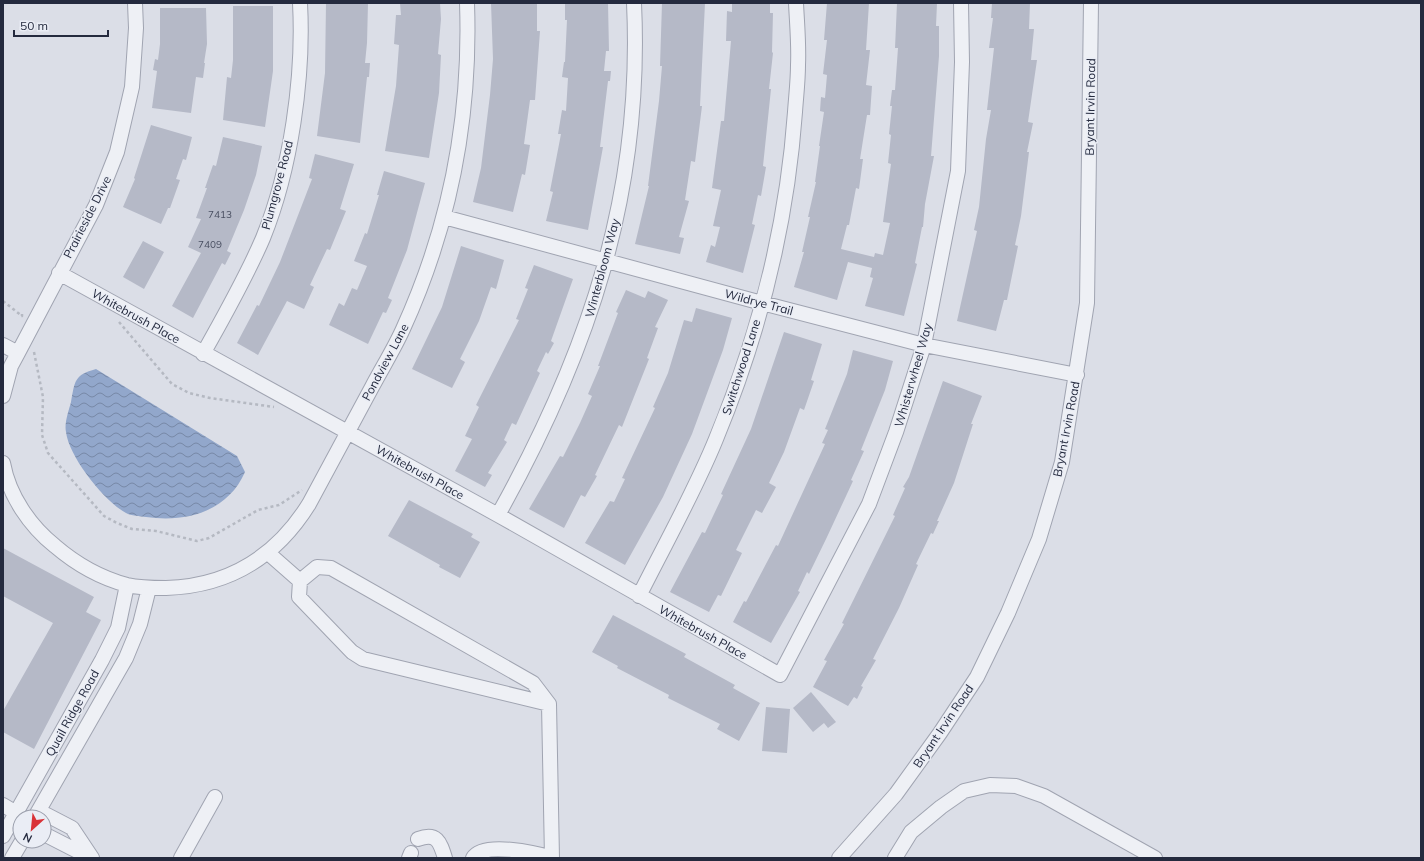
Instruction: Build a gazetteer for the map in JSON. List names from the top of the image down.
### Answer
{
  "streets": {
    "street": [
      "Bryant Irvin Road",
      "Plumgrove Road",
      "Prairieside Drive",
      "Winterbloom Way",
      "Wildrye Trail",
      "Whitebrush Place",
      "Pondview Lane",
      "Switchwood Lane",
      "Whisterwheel Way",
      "Quail Ridge Road"
    ]
  },
  "crossings": [
    ["Bryant Irvin Road", "Wildrye Trail"],
    ["Plumgrove Road", "Whitebrush Place"],
    ["Prairieside Drive", "Whitebrush Place"],
    ["Winterbloom Way", "Wildrye Trail"],
    ["Winterbloom Way", "Whitebrush Place"],
    ["Wildrye Trail", "Pondview Lane"],
    ["Wildrye Trail", "Switchwood Lane"],
    ["Wildrye Trail", "Whisterwheel Way"],
    ["Whitebrush Place", "Pondview Lane"],
    ["Whitebrush Place", "Switchwood Lane"],
    ["Whitebrush Place", "Whisterwheel Way"],
    ["Pondview Lane", "Quail Ridge Road"]
  ],
  "house_numbers": ["7413", "7409"],
  "scale_bar": "50 m",
  "north": "bottom left"
}
